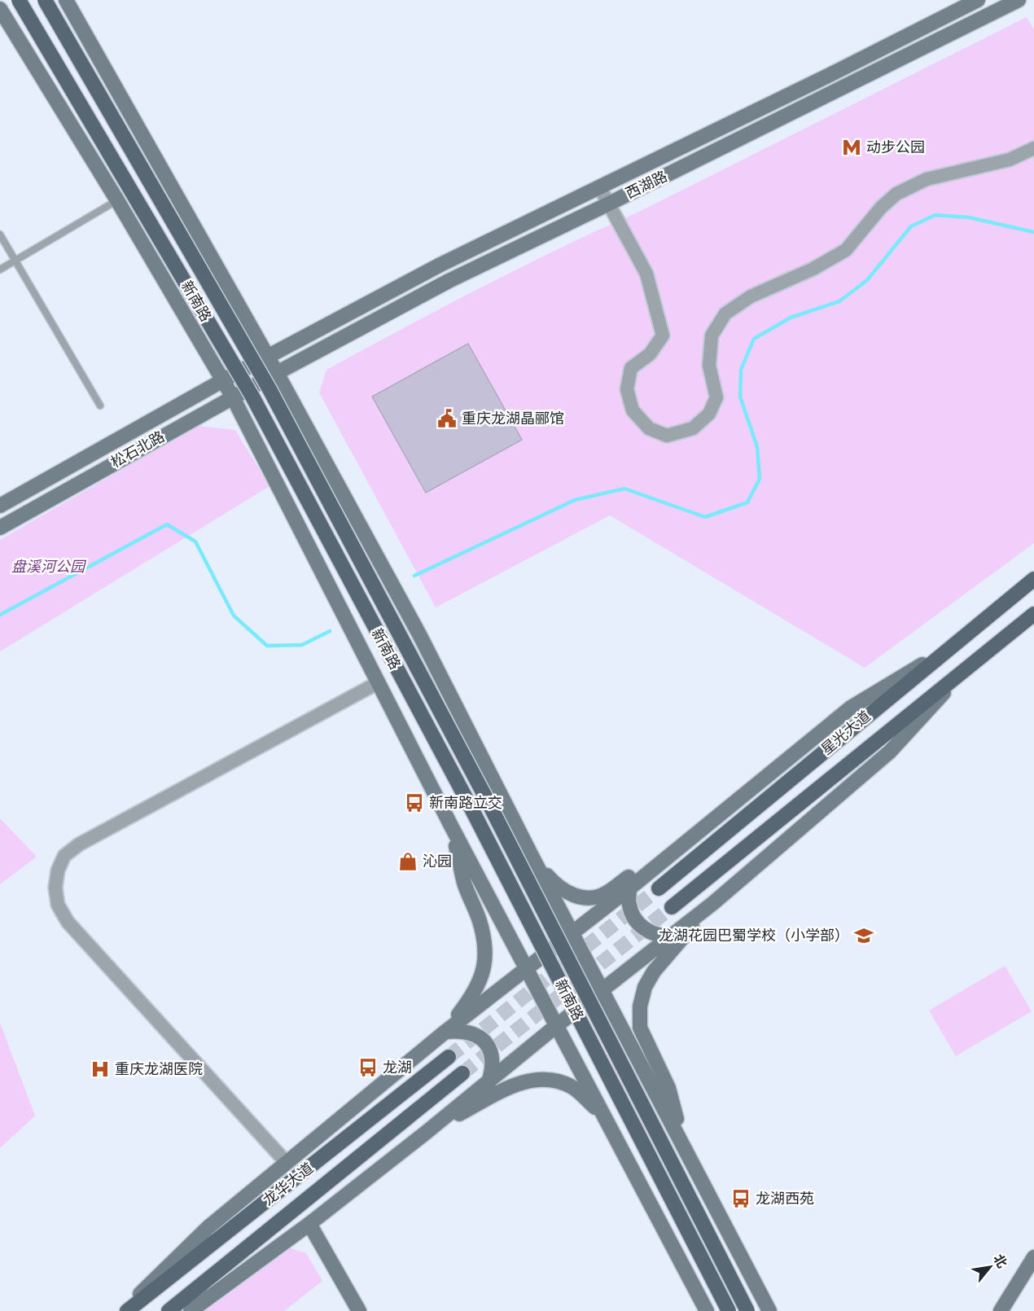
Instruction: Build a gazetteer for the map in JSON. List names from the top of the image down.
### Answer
{
  "streets": {
    "main road": ["新南路", "星光大道", "龙华大道"],
    "street": ["西湖路", "松石北路"]
  },
  "crossings": [
    ["西湖路", "松石北路"],
    ["新南路", "松石北路"]
  ],
  "parks": ["盘溪河公园"],
  "places": {
    "metro station": ["动步公园"],
    "public building": ["重庆龙湖晶郦馆"],
    "bus stop": ["新南路立交", "龙湖", "龙湖西苑"],
    "shop": ["沁园"],
    "school or university": ["龙湖花园巴蜀学校（小学部）"],
    "hospital": ["重庆龙湖医院"]
  },
  "north": "top right"
}
